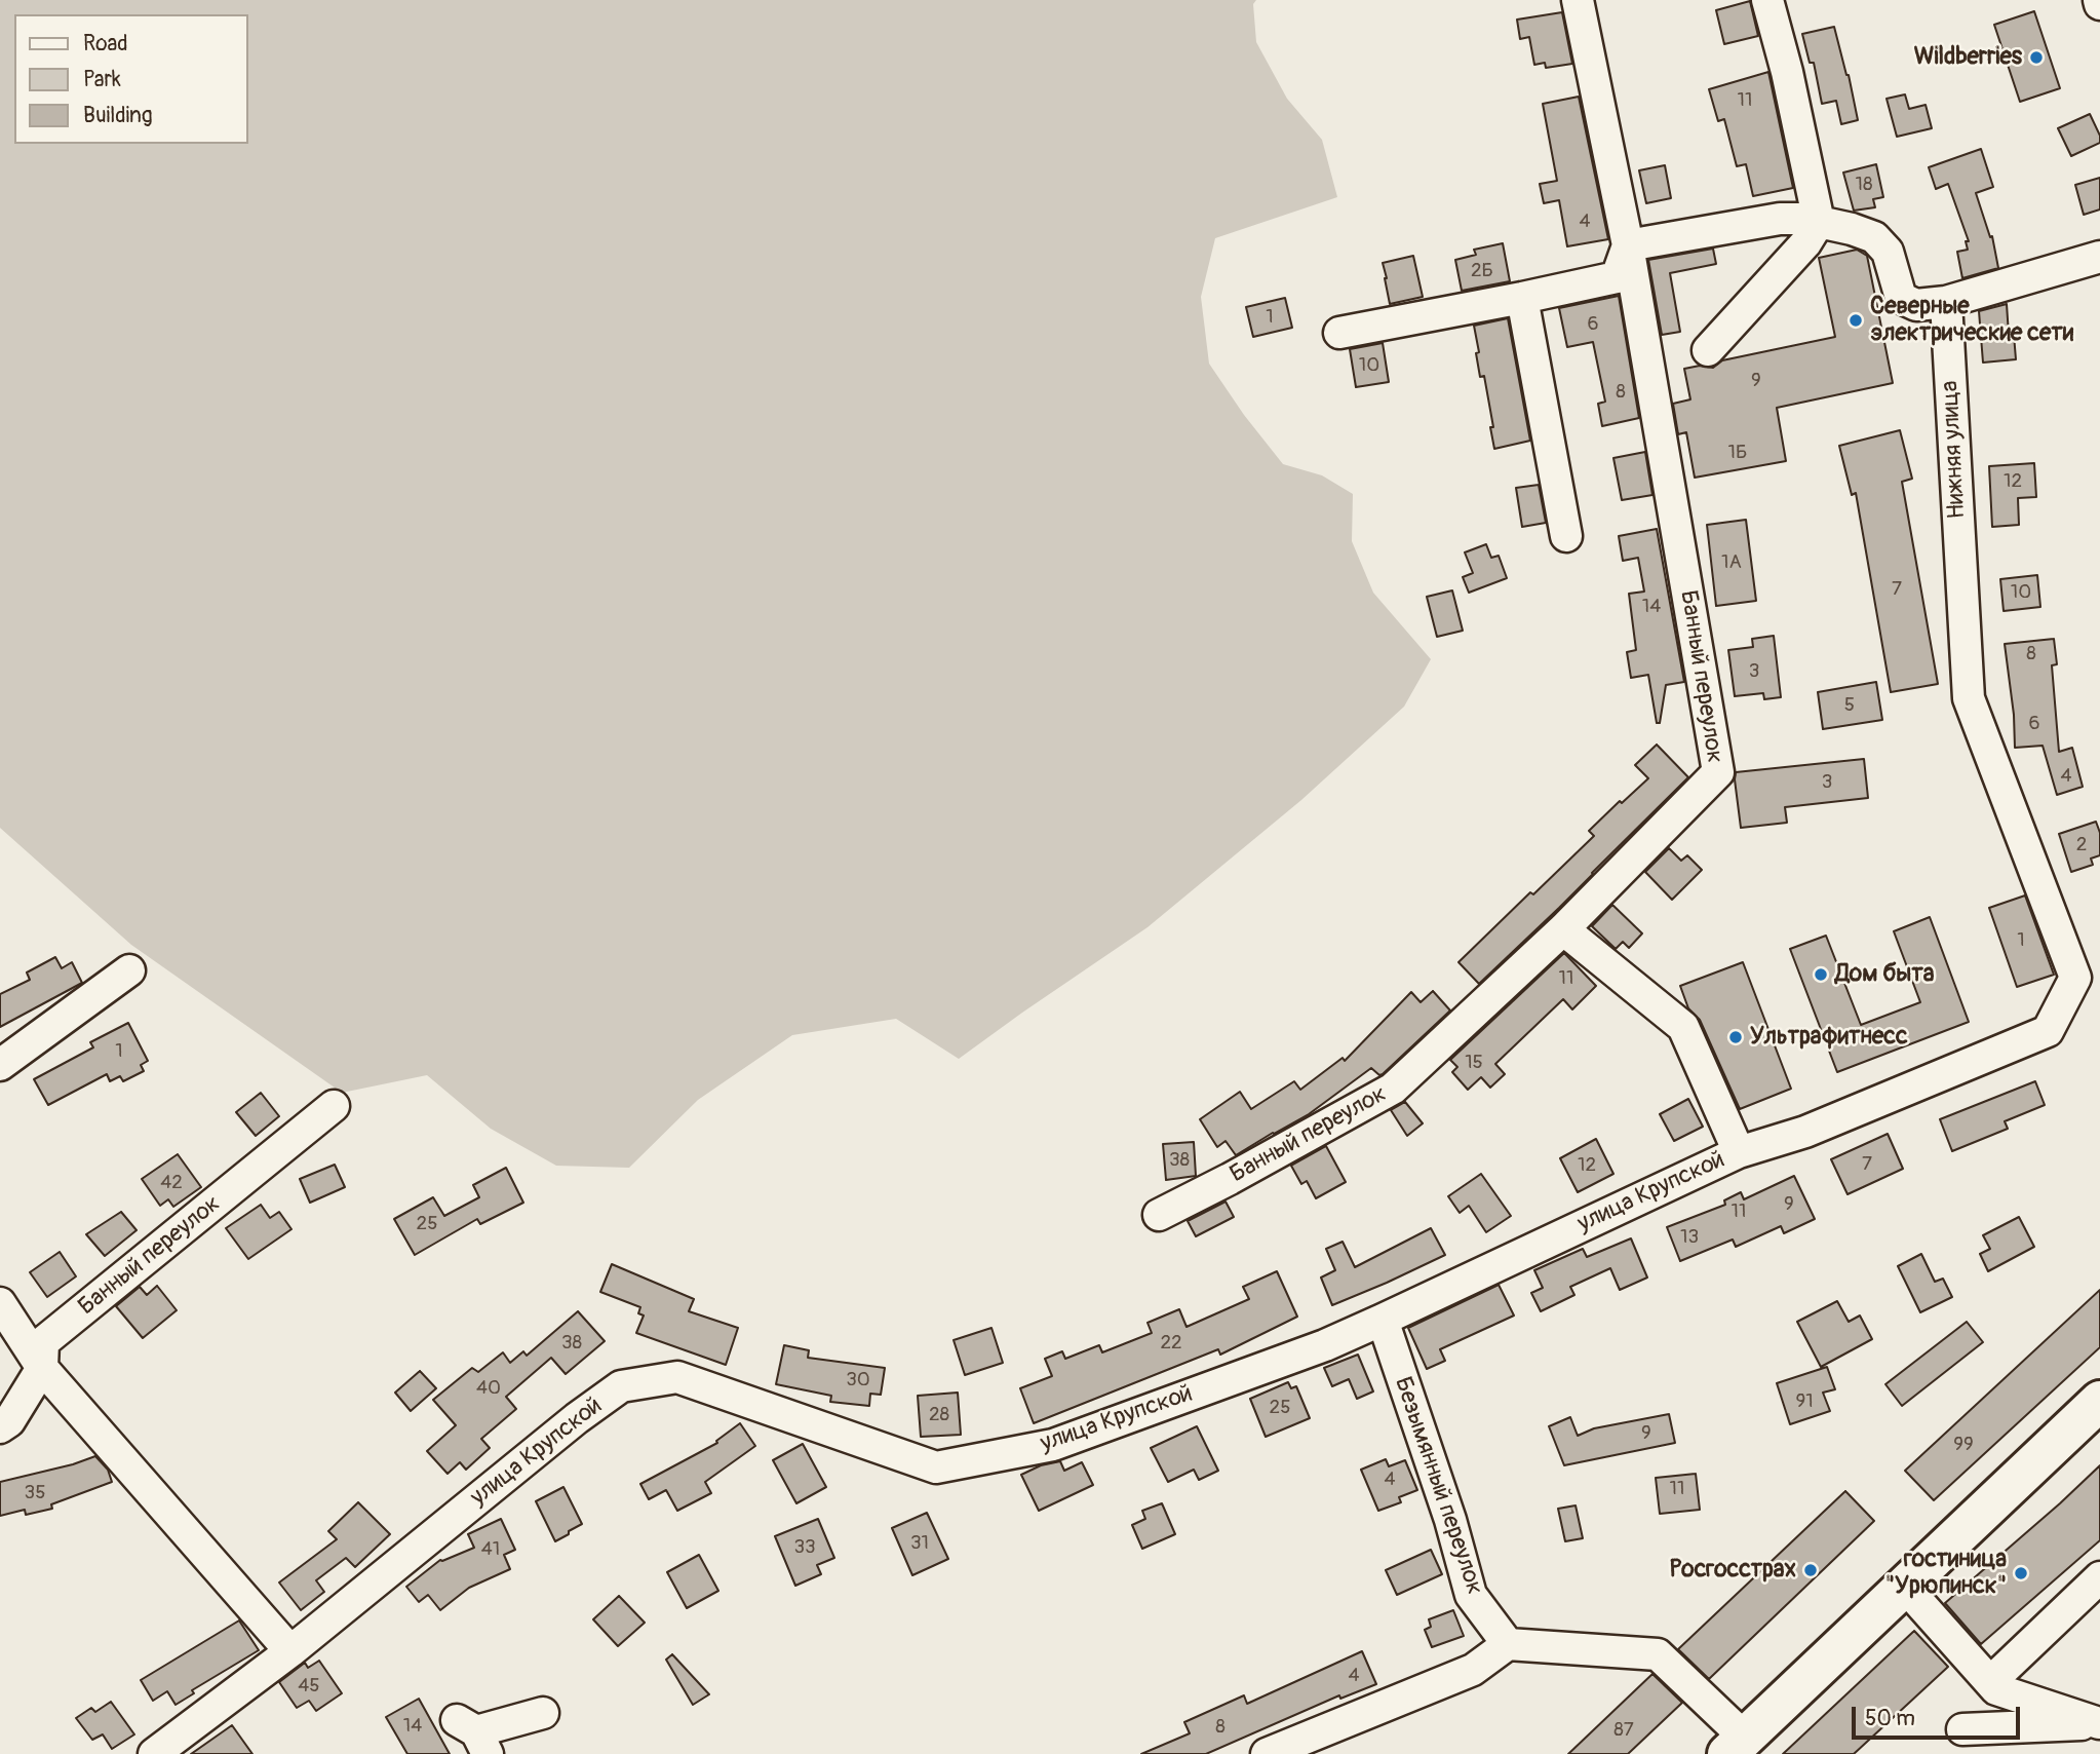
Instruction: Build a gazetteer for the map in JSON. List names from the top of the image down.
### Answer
{
  "streets": {
    "street": [
      "Нижняя улица",
      "Банный переулок",
      "улица Крупской",
      "Безымянный переулок"
    ]
  },
  "crossings": [
    ["Нижняя улица", "улица Крупской"],
    ["улица Крупской", "Безымянный переулок"]
  ],
  "places": [
    "Wildberries",
    "Северные электрические сети",
    "Дом быта",
    "Ультрафитнесс",
    "Росгосстрах",
    "гостиница \"Урюпинск\""
  ],
  "house_numbers": [
    "11",
    "18",
    "4",
    "2Б",
    "1",
    "6",
    "10",
    "9",
    "8",
    "1Б",
    "12",
    "1А",
    "7",
    "10",
    "14",
    "8",
    "3",
    "5",
    "6",
    "4",
    "3",
    "2",
    "1",
    "11",
    "1",
    "15",
    "38",
    "7",
    "12",
    "42",
    "9",
    "11",
    "25",
    "13",
    "38",
    "22",
    "30",
    "40",
    "91",
    "25",
    "28",
    "9",
    "99",
    "4",
    "11",
    "35",
    "31",
    "33",
    "41",
    "4",
    "45",
    "14",
    "8",
    "87"
  ],
  "legend": ["Road", "Park", "Building"],
  "scale_bar": "50 m"
}
